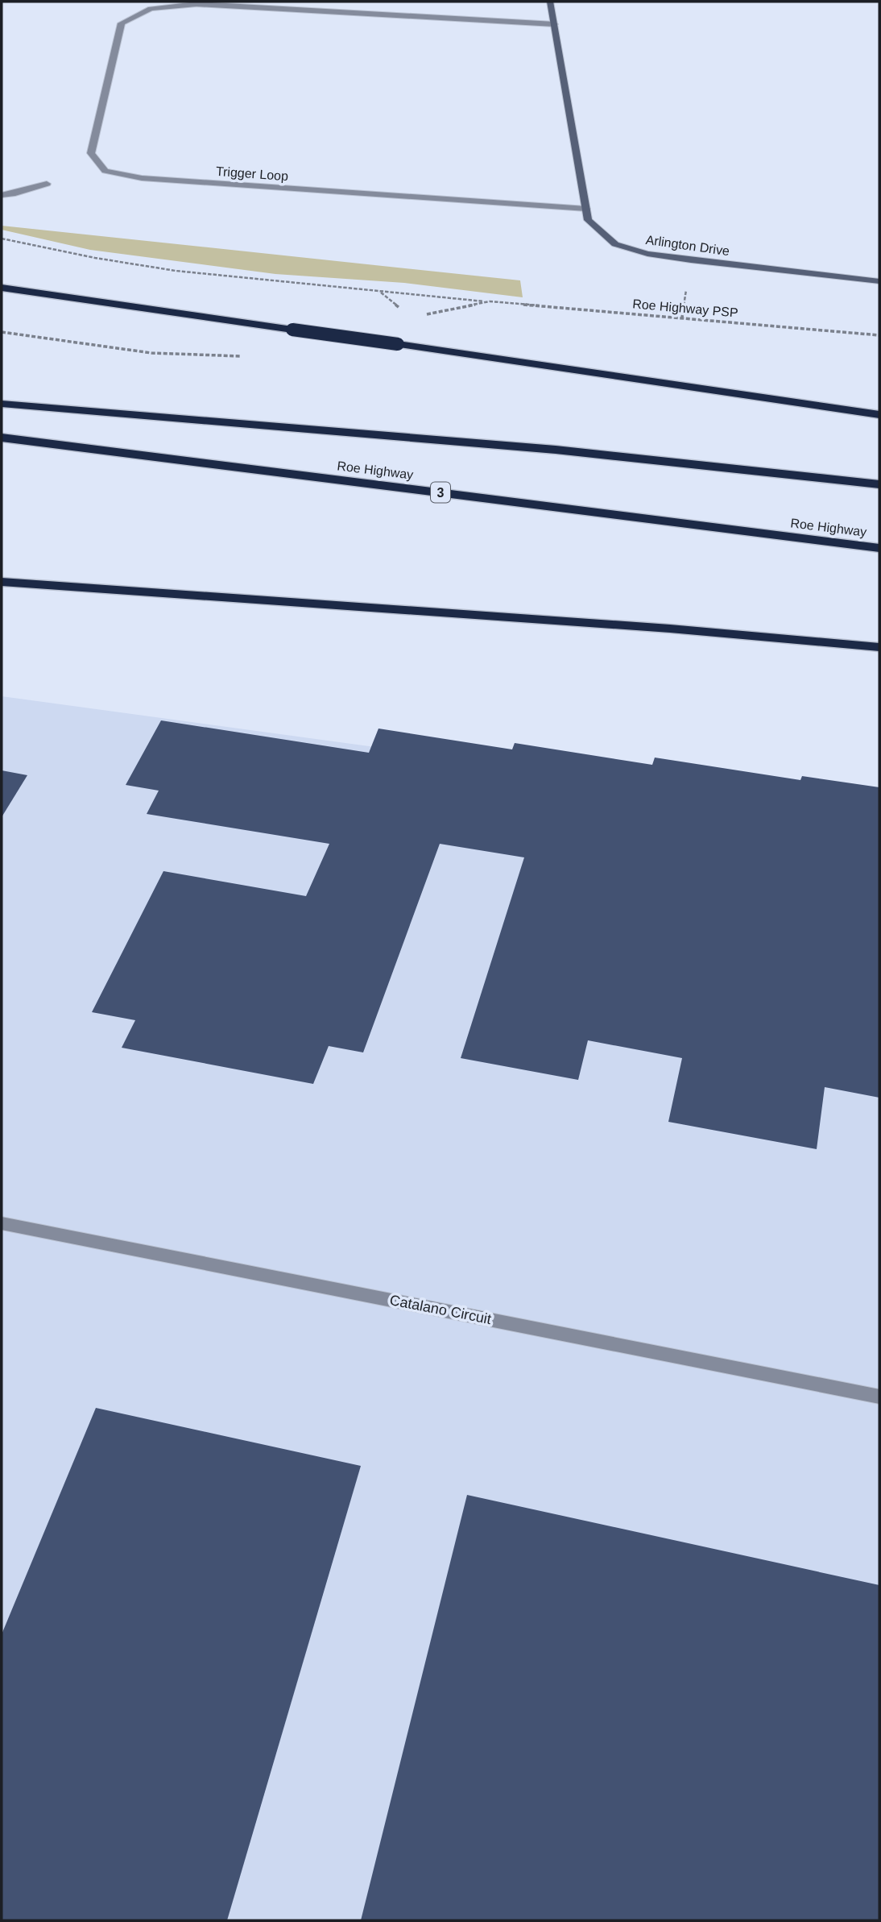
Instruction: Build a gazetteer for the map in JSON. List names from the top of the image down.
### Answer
{
  "streets": {
    "highway": ["Roe Highway", "3"],
    "street": ["Trigger Loop", "Arlington Drive", "Catalano Circuit"],
    "path": ["Roe Highway PSP"]
  },
  "crossings": [
    ["Trigger Loop", "Arlington Drive"]
  ]
}
